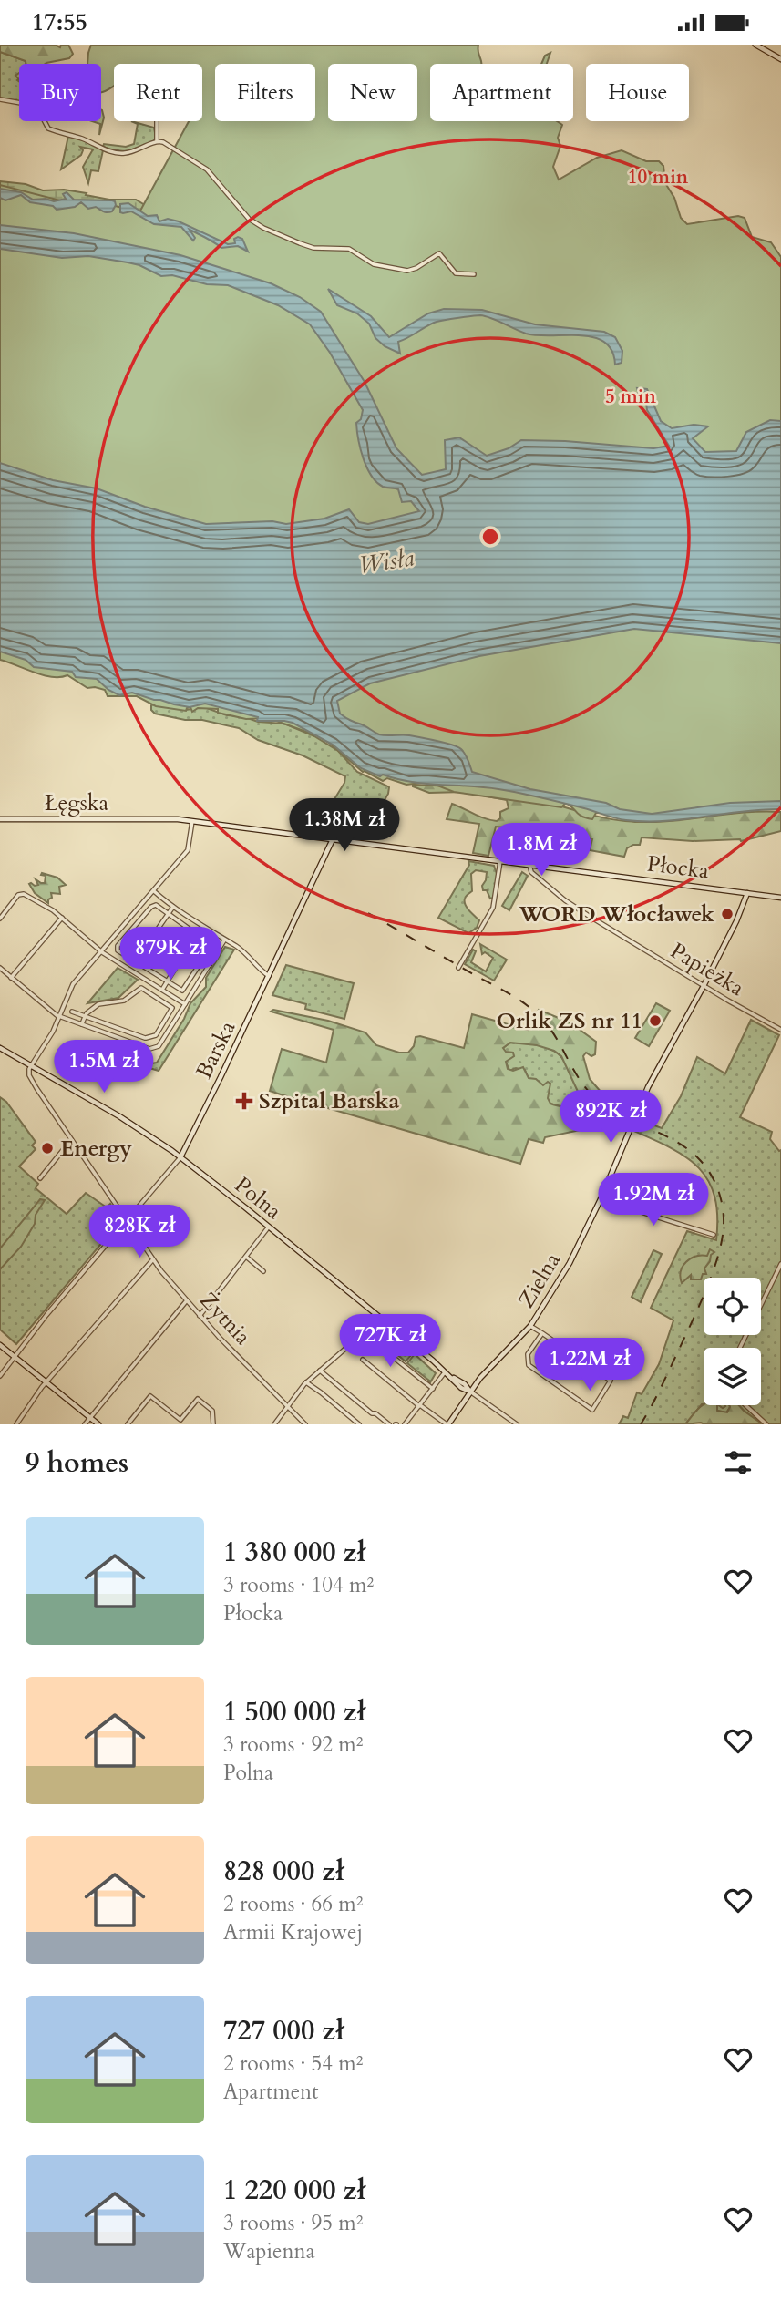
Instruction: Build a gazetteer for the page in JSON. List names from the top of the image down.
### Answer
{
  "streets": {
    "street": [
      "Łęgska",
      "Płocka",
      "Papieżka",
      "Barska",
      "Polna",
      "Zielna",
      "Żytnia"
    ]
  },
  "crossings": [
    ["Łęgska", "Płocka"],
    ["Płocka", "Papieżka"],
    ["Płocka", "Barska"],
    ["Płocka", "Zielna"],
    ["Papieżka", "Zielna"],
    ["Barska", "Polna"],
    ["Barska", "Żytnia"],
    ["Polna", "Zielna"],
    ["Polna", "Żytnia"]
  ],
  "water": ["Wisła"],
  "places": {
    "other": ["WORD Włocławek", "Orlik ZS nr 11", "Energy"],
    "health": ["Szpital Barska"]
  },
  "page": {
    "status": "17:55",
    "chip": [
      "Buy",
      "Rent",
      "Filters",
      "New",
      "Apartment",
      "House"
    ],
    "price": [
      "1.38M zł",
      "1.8M zł",
      "879K zł",
      "1.5M zł",
      "892K zł",
      "1.92M zł",
      "828K zł",
      "727K zł",
      "1.22M zł"
    ],
    "heading": "9 homes",
    "list": [
      {
        "name": "1 380 000 zł",
        "note": "3 rooms · 104 m² · Płocka"
      },
      {
        "name": "1 500 000 zł",
        "note": "3 rooms · 92 m² · Polna"
      },
      {
        "name": "828 000 zł",
        "note": "2 rooms · 66 m² · Armii Krajowej"
      },
      {
        "name": "727 000 zł",
        "note": "2 rooms · 54 m² · Apartment"
      },
      {
        "name": "1 220 000 zł",
        "note": "3 rooms · 95 m² · Wapienna"
      }
    ]
  },
  "rings": ["10 min", "5 min"]
}
